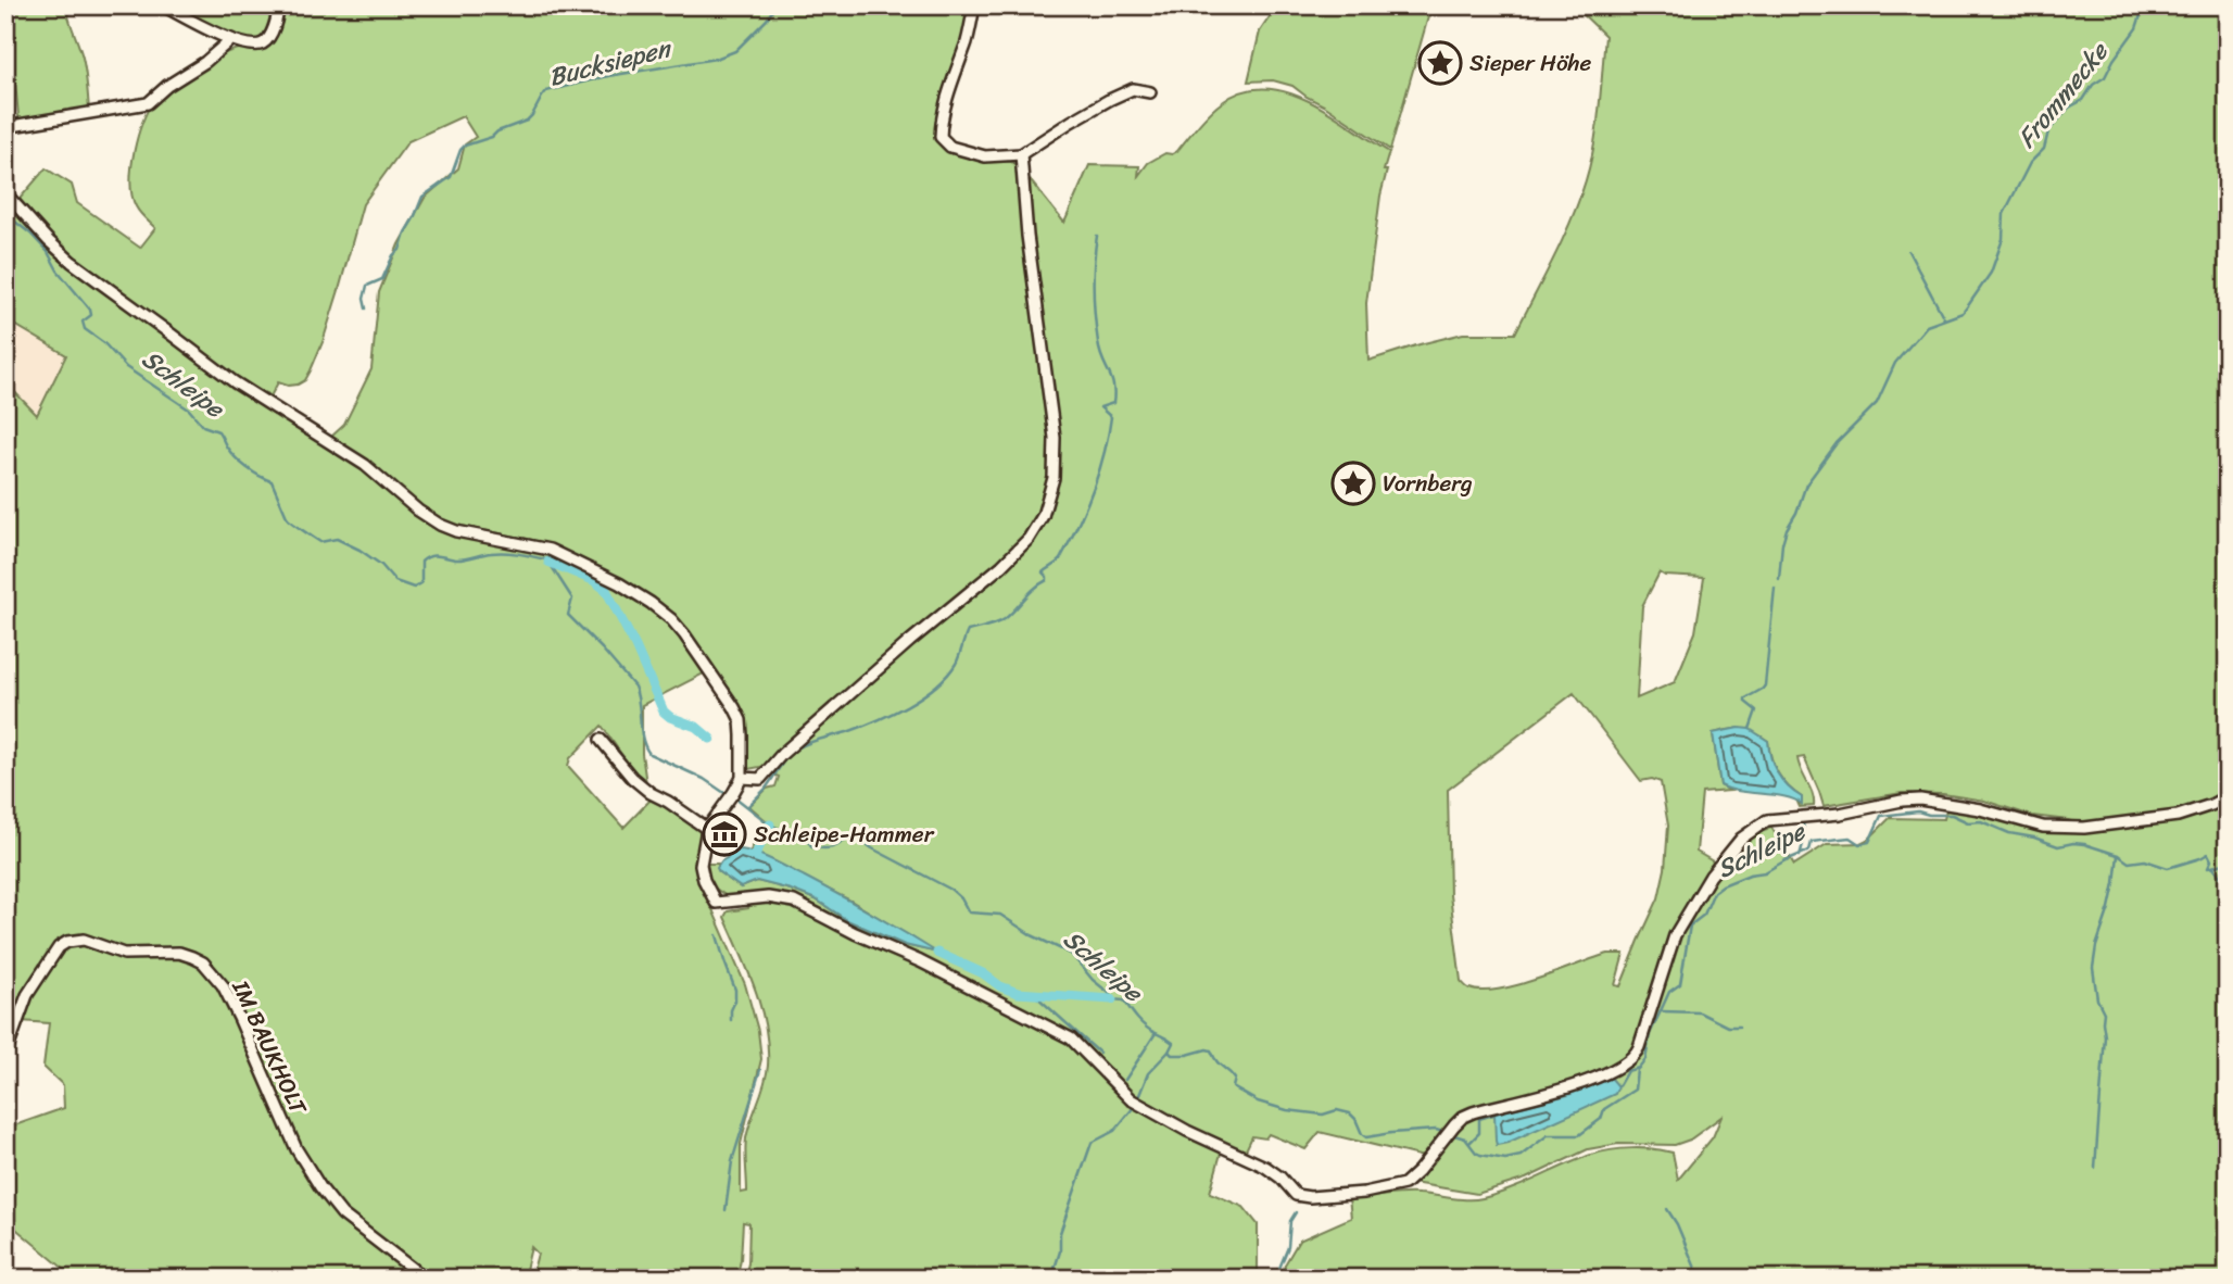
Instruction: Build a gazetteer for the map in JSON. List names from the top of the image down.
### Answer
{
  "streets": {
    "street": ["IM BAUKHOLT"]
  },
  "water": ["Bucksiepen", "Frommecke", "Schleipe"],
  "places": {
    "place": ["Sieper Höhe", "Vornberg"],
    "museum": ["Schleipe-Hammer"]
  }
}
